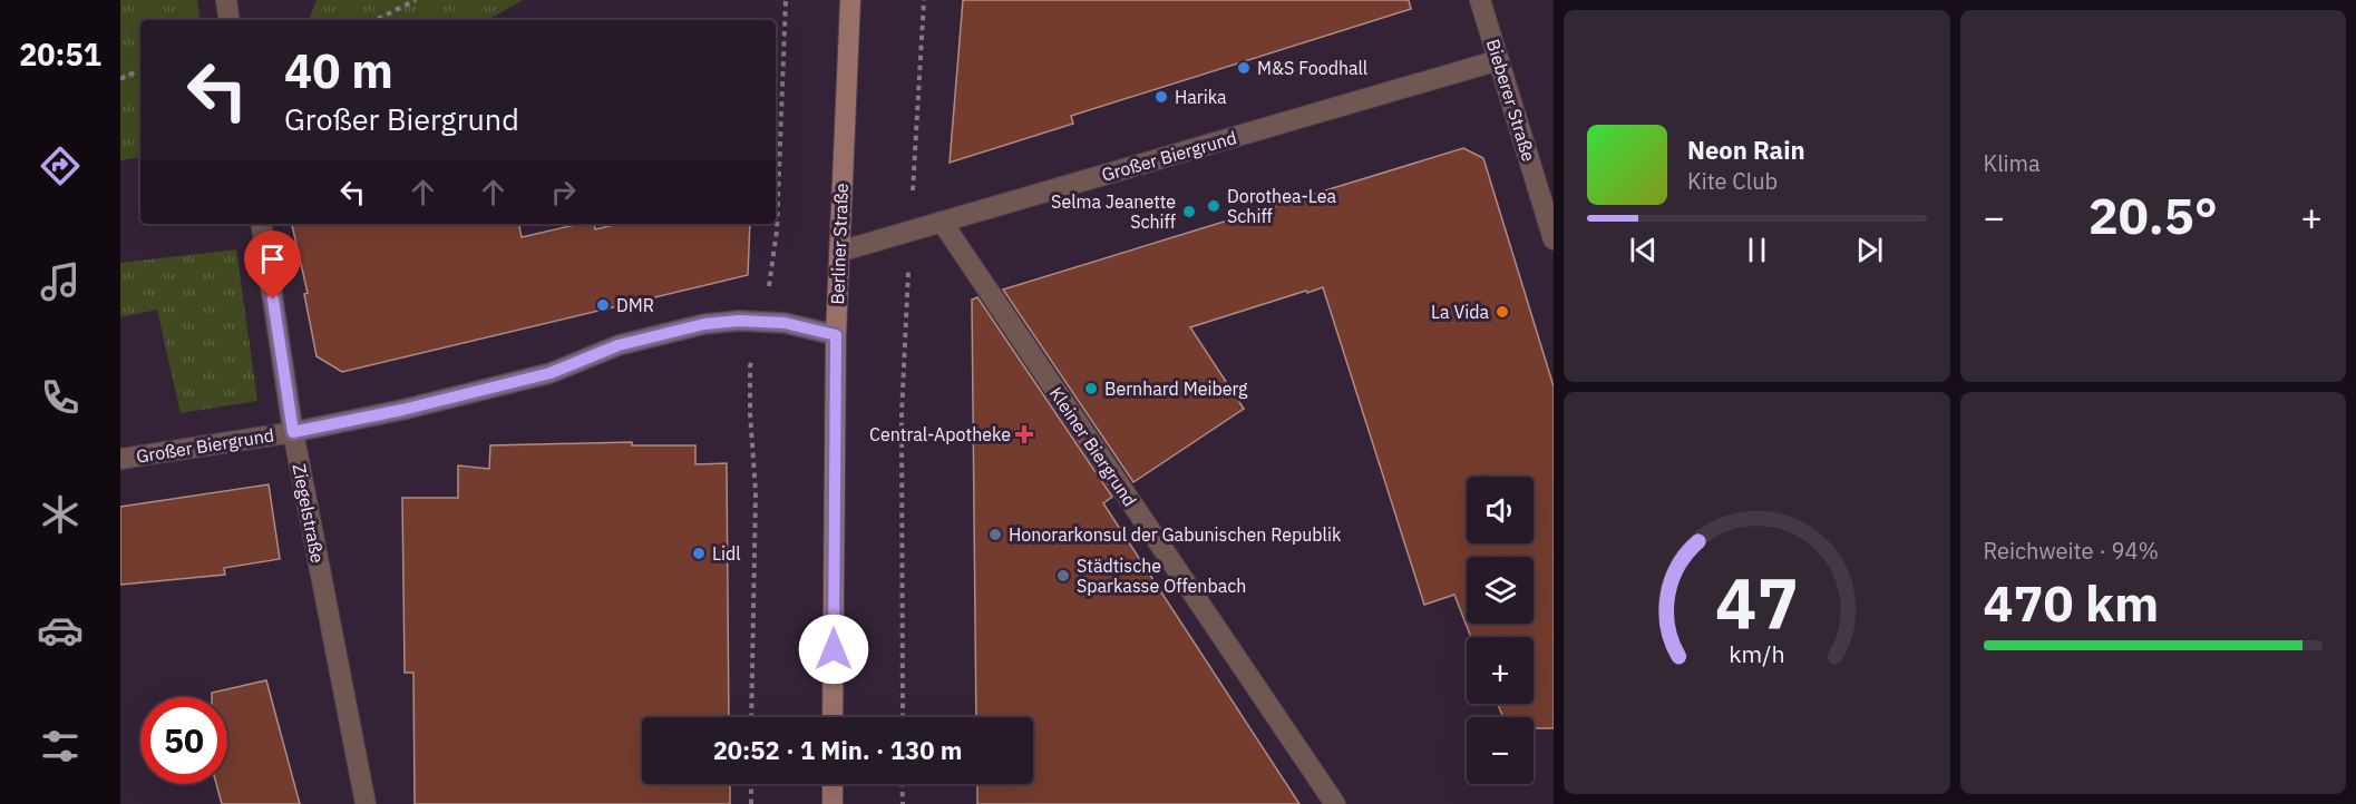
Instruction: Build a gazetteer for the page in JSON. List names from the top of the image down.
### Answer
{
  "streets": {
    "main road": ["Berliner Straße"],
    "street": [
      "Bieberer Straße",
      "Großer Biergrund",
      "Kleiner Biergrund",
      "Ziegelstraße"
    ]
  },
  "crossings": [
    ["Bieberer Straße", "Großer Biergrund"],
    ["Großer Biergrund", "Berliner Straße"],
    ["Großer Biergrund", "Kleiner Biergrund"],
    ["Großer Biergrund", "Ziegelstraße"]
  ],
  "places": {
    "other": [
      "M&S Foodhall",
      "Harika",
      "Dorothea-Lea Schiff",
      "Selma Jeanette Schiff",
      "DMR",
      "La Vida",
      "Bernhard Meiberg",
      "Honorarkonsul der Gabunischen Republik",
      "Lidl",
      "Städtische Sparkasse Offenbach"
    ],
    "health": ["Central-Apotheke"]
  },
  "page": {
    "tabs": "20:51",
    "tile": [
      "Klima",
      ["Reichweite · 94%", "470 km"]
    ],
    "turn": ["40 m", "Großer Biergrund"],
    "song": ["Neon Rain", "Kite Club"],
    "heat": ["−", "20.5°", "+"],
    "map_buttons": ["+", "−"],
    "limit": "50",
    "trip": "20:52 · 1 Min. · 130 m",
    "gauge": ["47", "km/h"]
  }
}
